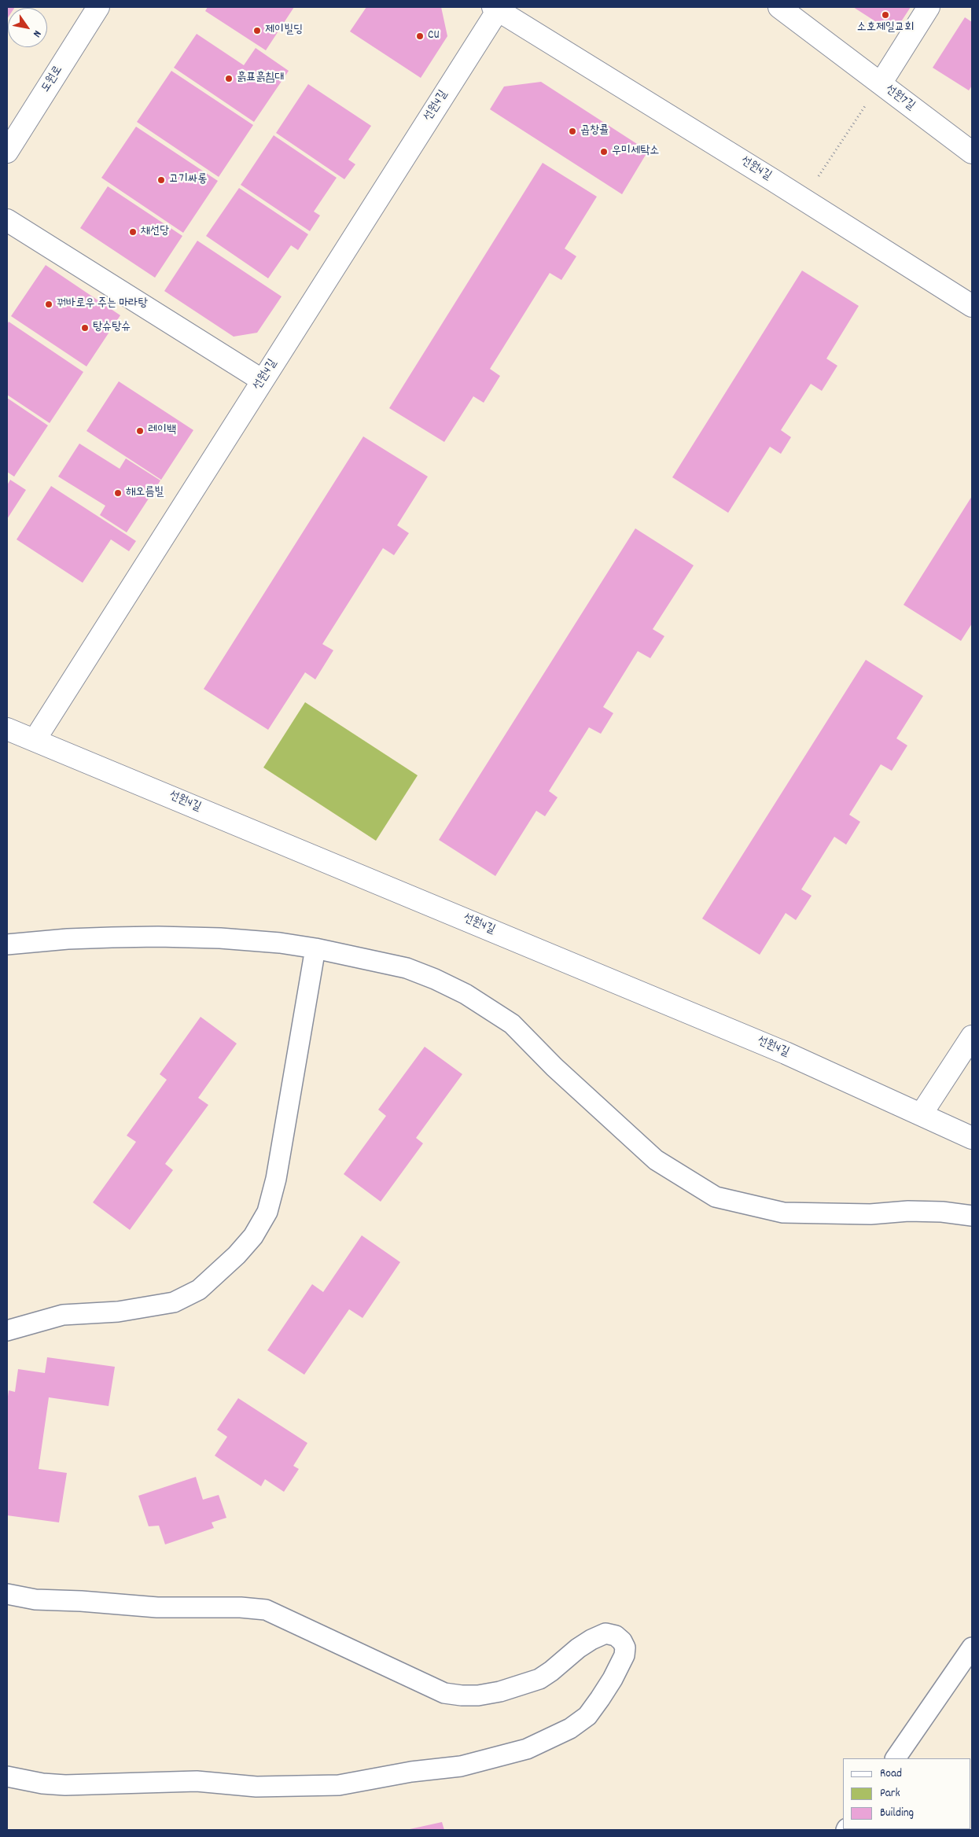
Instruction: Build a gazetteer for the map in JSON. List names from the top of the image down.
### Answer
{
  "streets": {
    "street": ["도원로", "선원7길", "선원4길"]
  },
  "places": [
    "소호제일교회",
    "제이빌딩",
    "CU",
    "흙표흙침대",
    "곱창콜",
    "우미세탁소",
    "고기싸롱",
    "채선당",
    "꿔바로우 주는 마라탕",
    "탕슈탕슈",
    "레이백",
    "해오름빌"
  ],
  "legend": ["Road", "Park", "Building"],
  "north": "bottom right"
}
